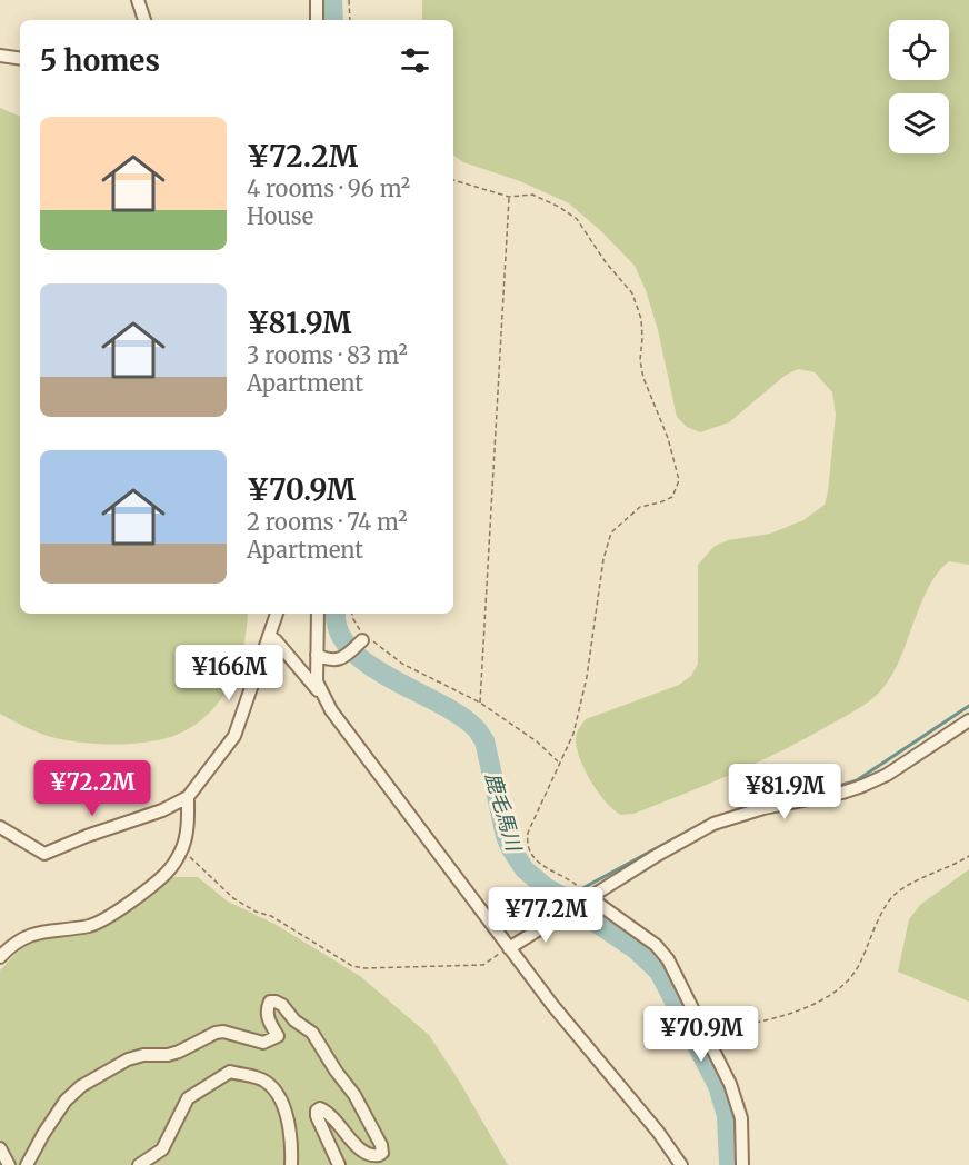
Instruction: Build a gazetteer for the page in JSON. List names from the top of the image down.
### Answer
{
  "water": ["鹿毛馬川"],
  "page": {
    "heading": "5 homes",
    "list": [
      {
        "name": "¥72.2M",
        "note": "4 rooms · 96 m² · House"
      },
      {
        "name": "¥81.9M",
        "note": "3 rooms · 83 m² · Apartment"
      },
      {
        "name": "¥70.9M",
        "note": "2 rooms · 74 m² · Apartment"
      }
    ],
    "price": [
      "¥166M",
      "¥72.2M",
      "¥81.9M",
      "¥77.2M",
      "¥70.9M"
    ]
  }
}
